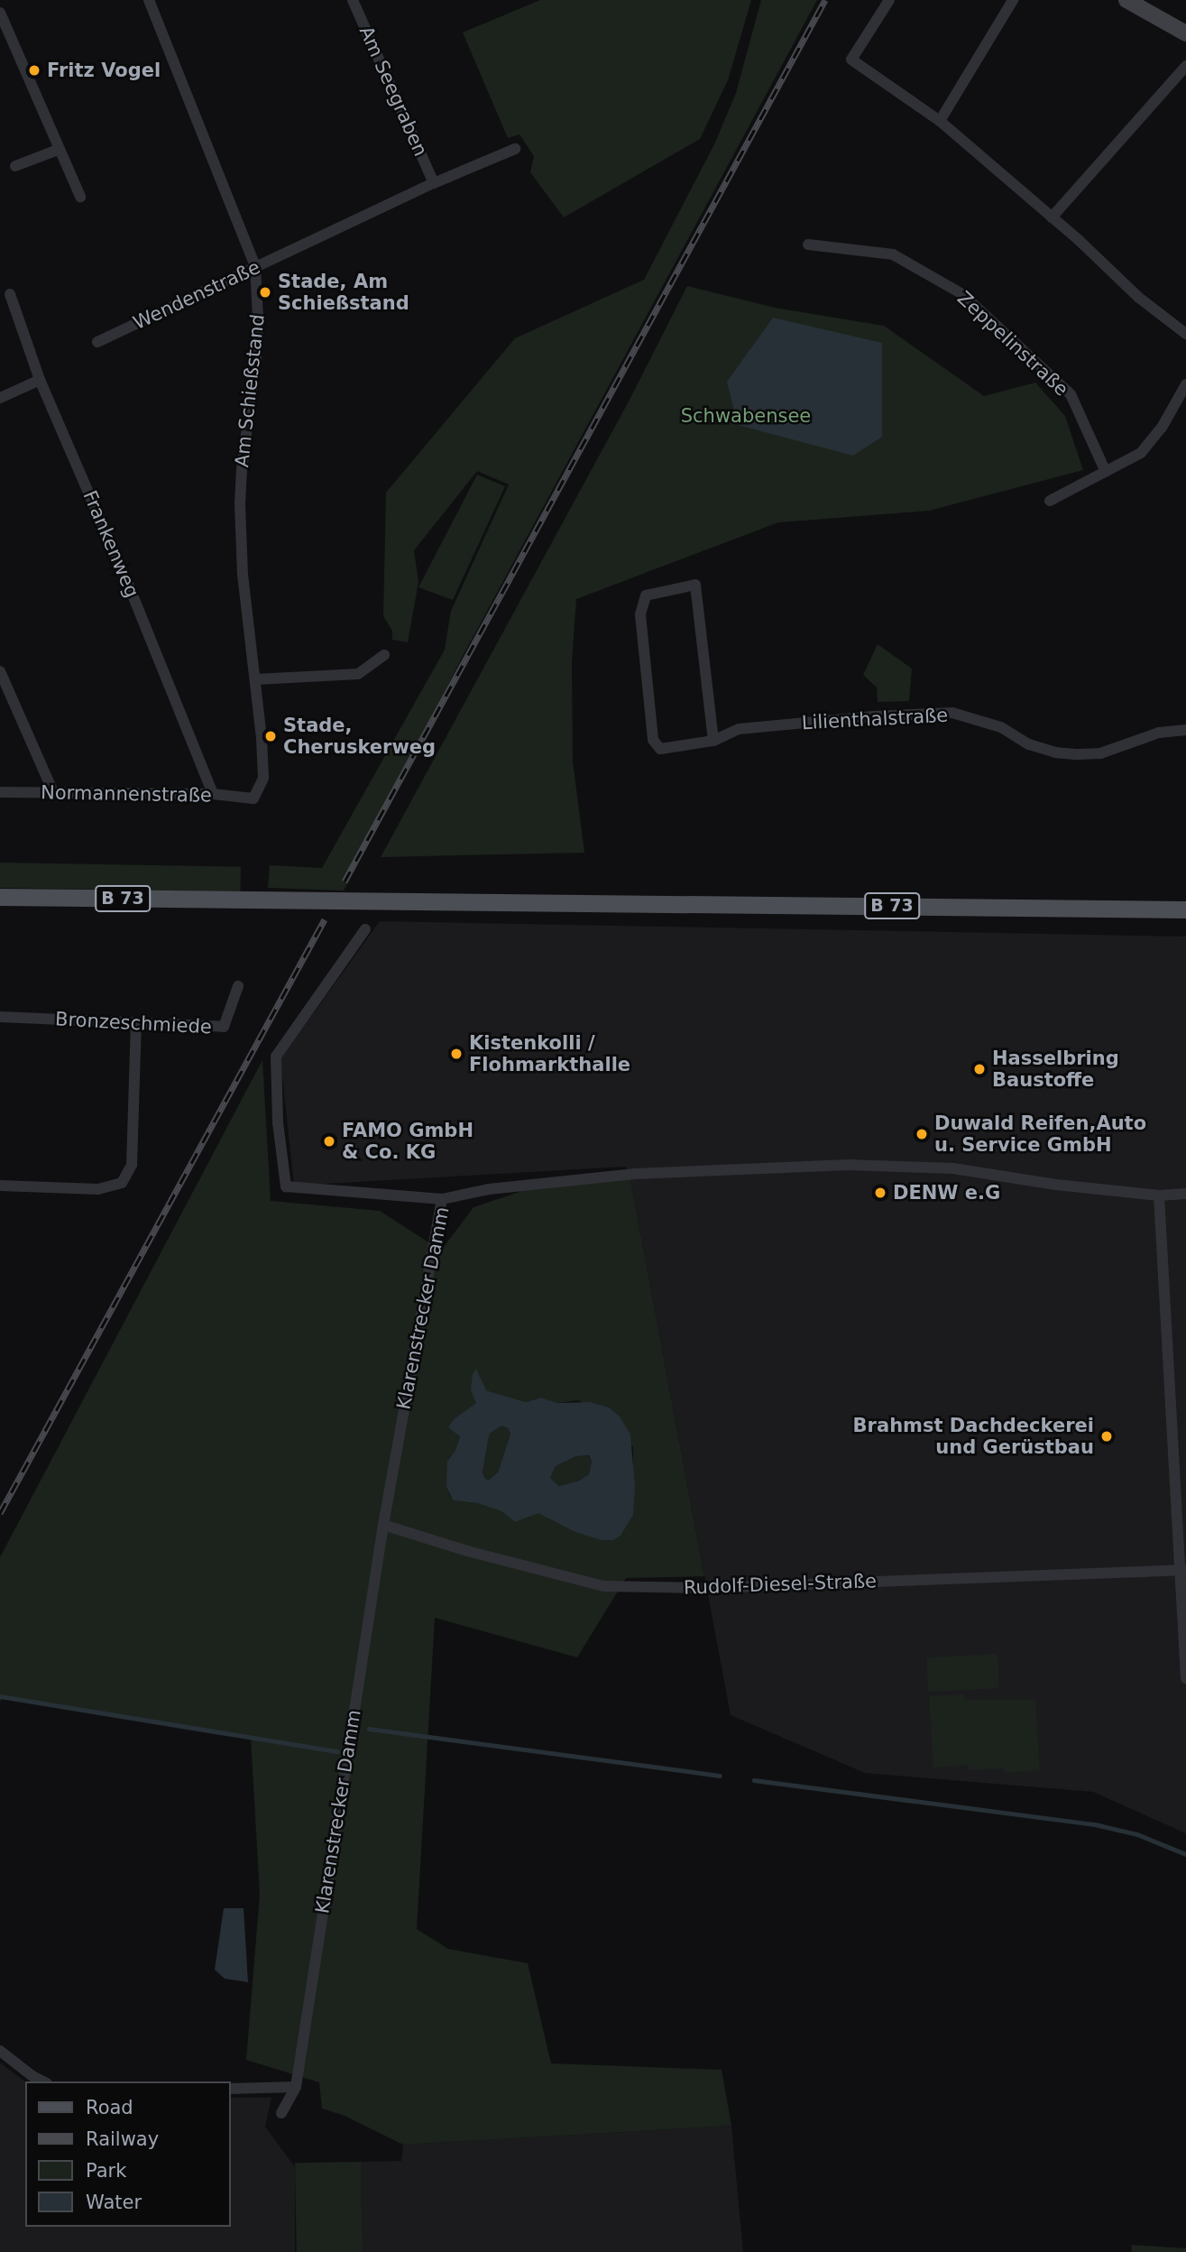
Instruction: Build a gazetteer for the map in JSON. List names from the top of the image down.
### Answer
{
  "streets": {
    "main road": ["B 73"],
    "street": [
      "Am Seegraben",
      "Wendenstraße",
      "Zeppelinstraße",
      "Am Schießstand",
      "Frankenweg",
      "Lilienthalstraße",
      "Normannenstraße",
      "Bronzeschmiede",
      "Klarenstrecker Damm",
      "Rudolf-Diesel-Straße"
    ]
  },
  "crossings": [
    ["Am Seegraben", "Wendenstraße"],
    ["Wendenstraße", "Am Schießstand"],
    ["Am Schießstand", "Normannenstraße"],
    ["Frankenweg", "Normannenstraße"],
    ["Klarenstrecker Damm", "Rudolf-Diesel-Straße"]
  ],
  "parks": ["Schwabensee"],
  "places": [
    "Fritz Vogel",
    "Stade, Am Schießstand",
    "Stade, Cheruskerweg",
    "Kistenkolli / Flohmarkthalle",
    "Hasselbring Baustoffe",
    "Duwald Reifen,Auto u. Service GmbH",
    "FAMO GmbH & Co. KG",
    "DENW e.G",
    "Brahmst Dachdeckerei und Gerüstbau"
  ],
  "legend": [
    "Road",
    "Railway",
    "Park",
    "Water"
  ]
}
